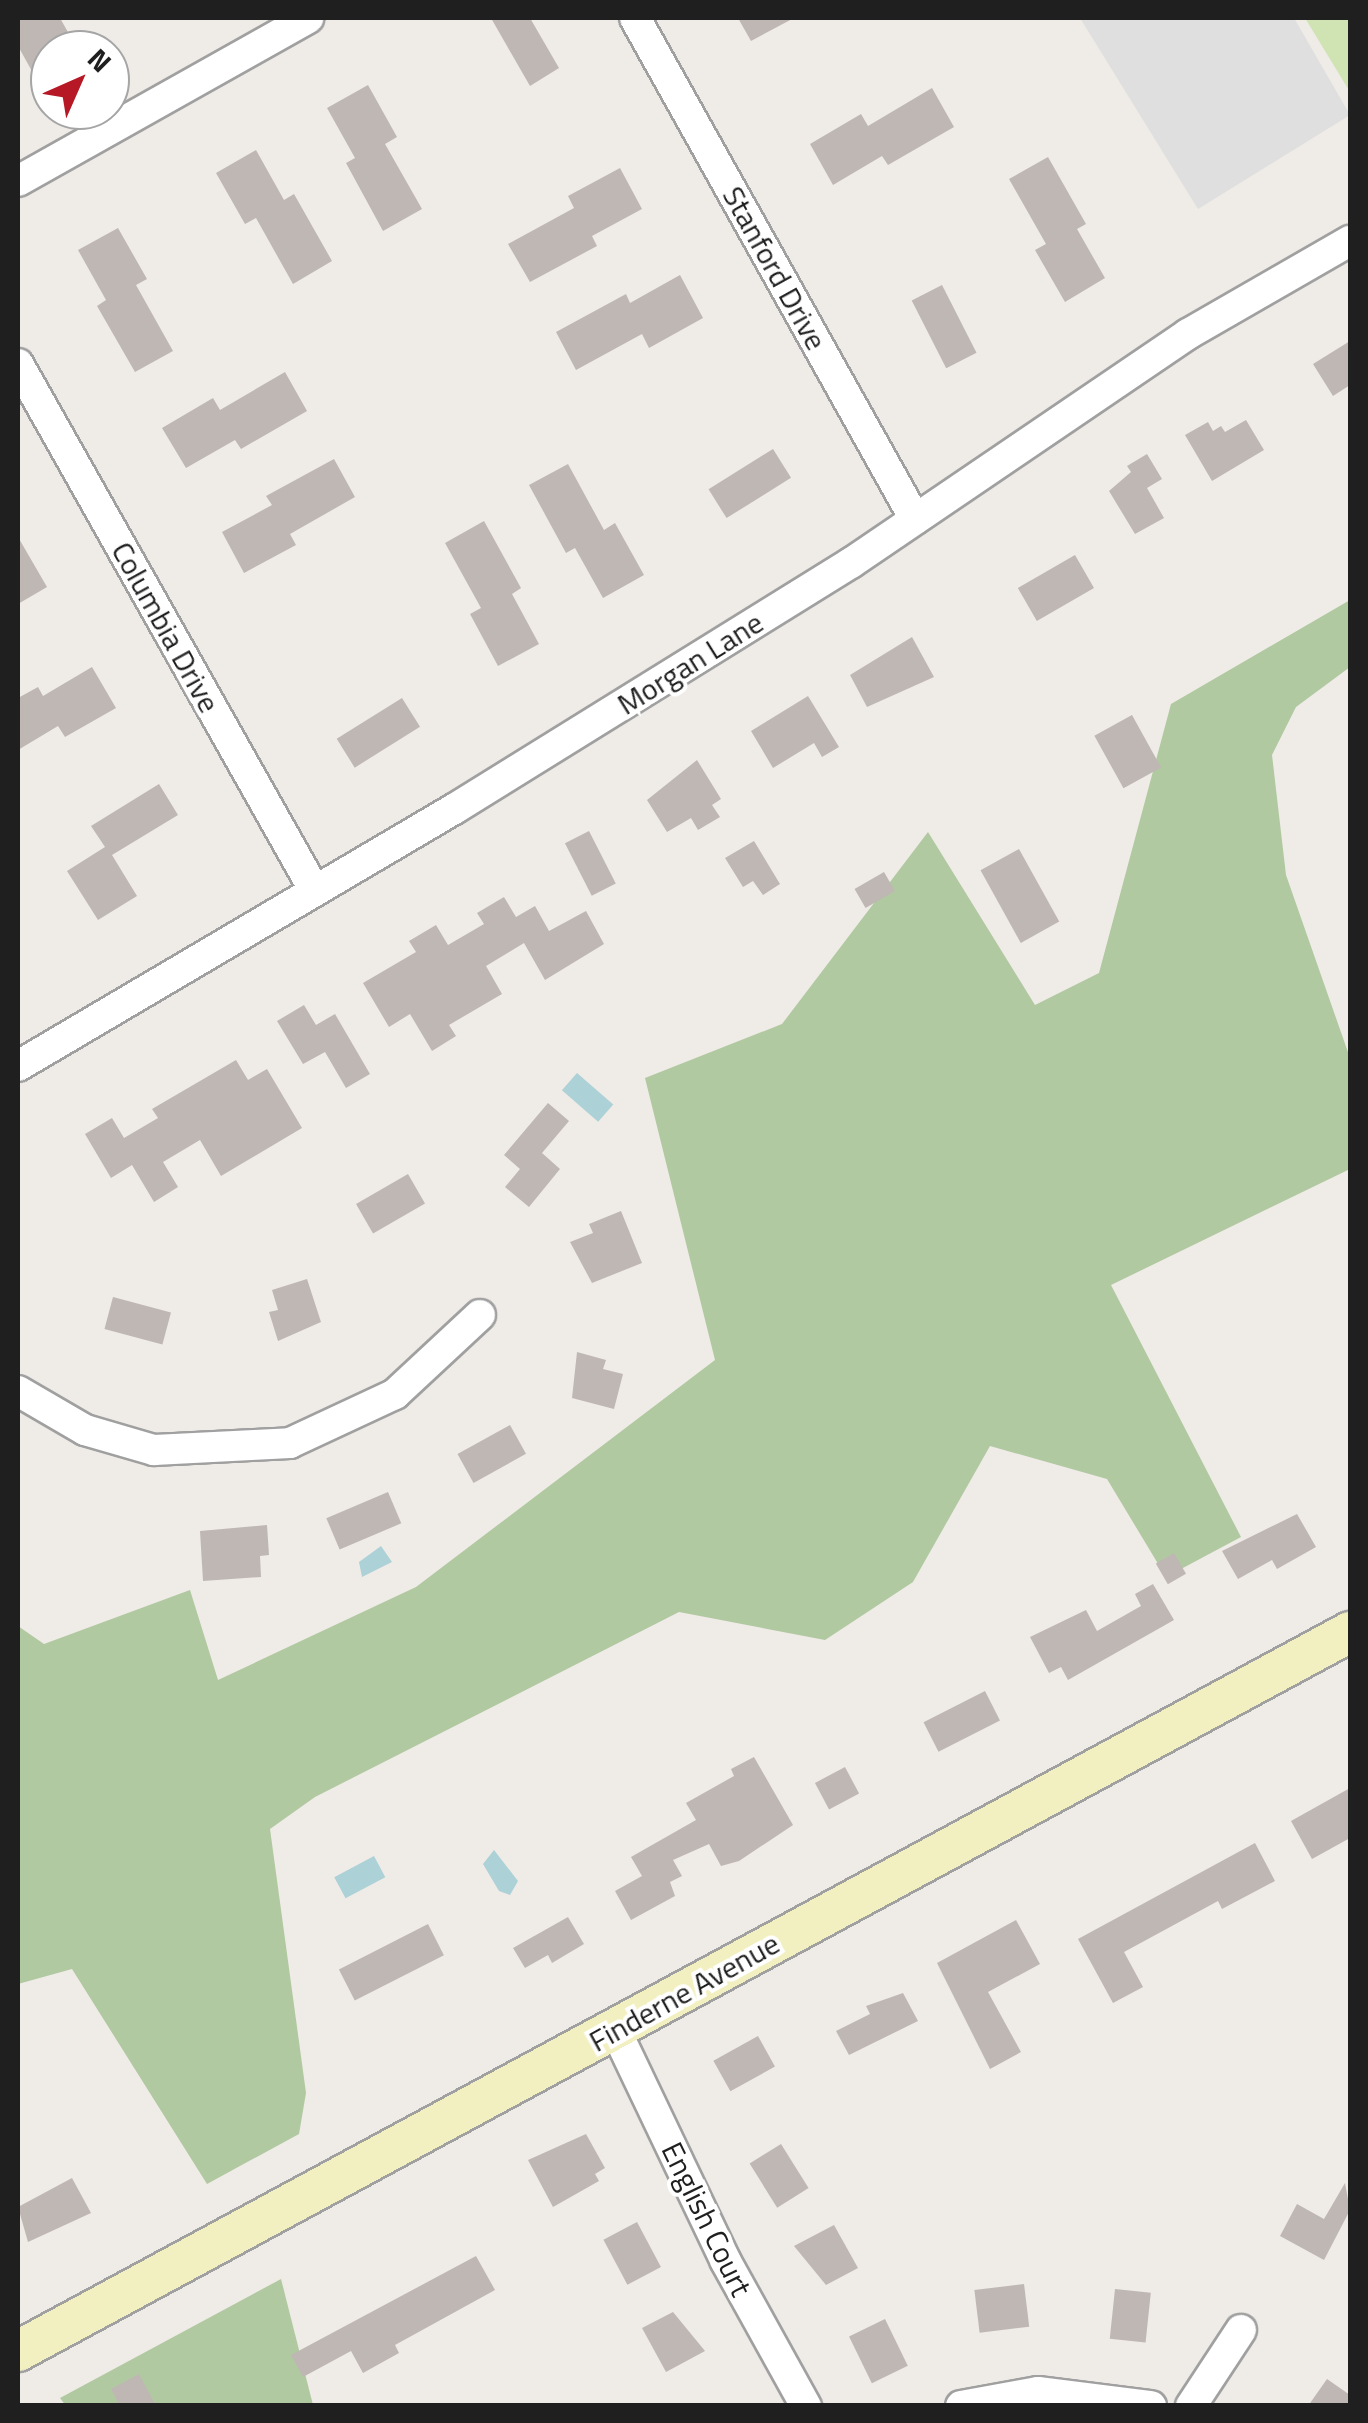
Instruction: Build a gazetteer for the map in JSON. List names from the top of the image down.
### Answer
{
  "streets": {
    "main road": ["Finderne Avenue"],
    "street": [
      "Stanford Drive",
      "Columbia Drive",
      "Morgan Lane",
      "English Court"
    ]
  },
  "crossings": [
    ["Stanford Drive", "Morgan Lane"],
    ["Columbia Drive", "Morgan Lane"],
    ["Finderne Avenue", "English Court"]
  ],
  "north": "top right"
}
